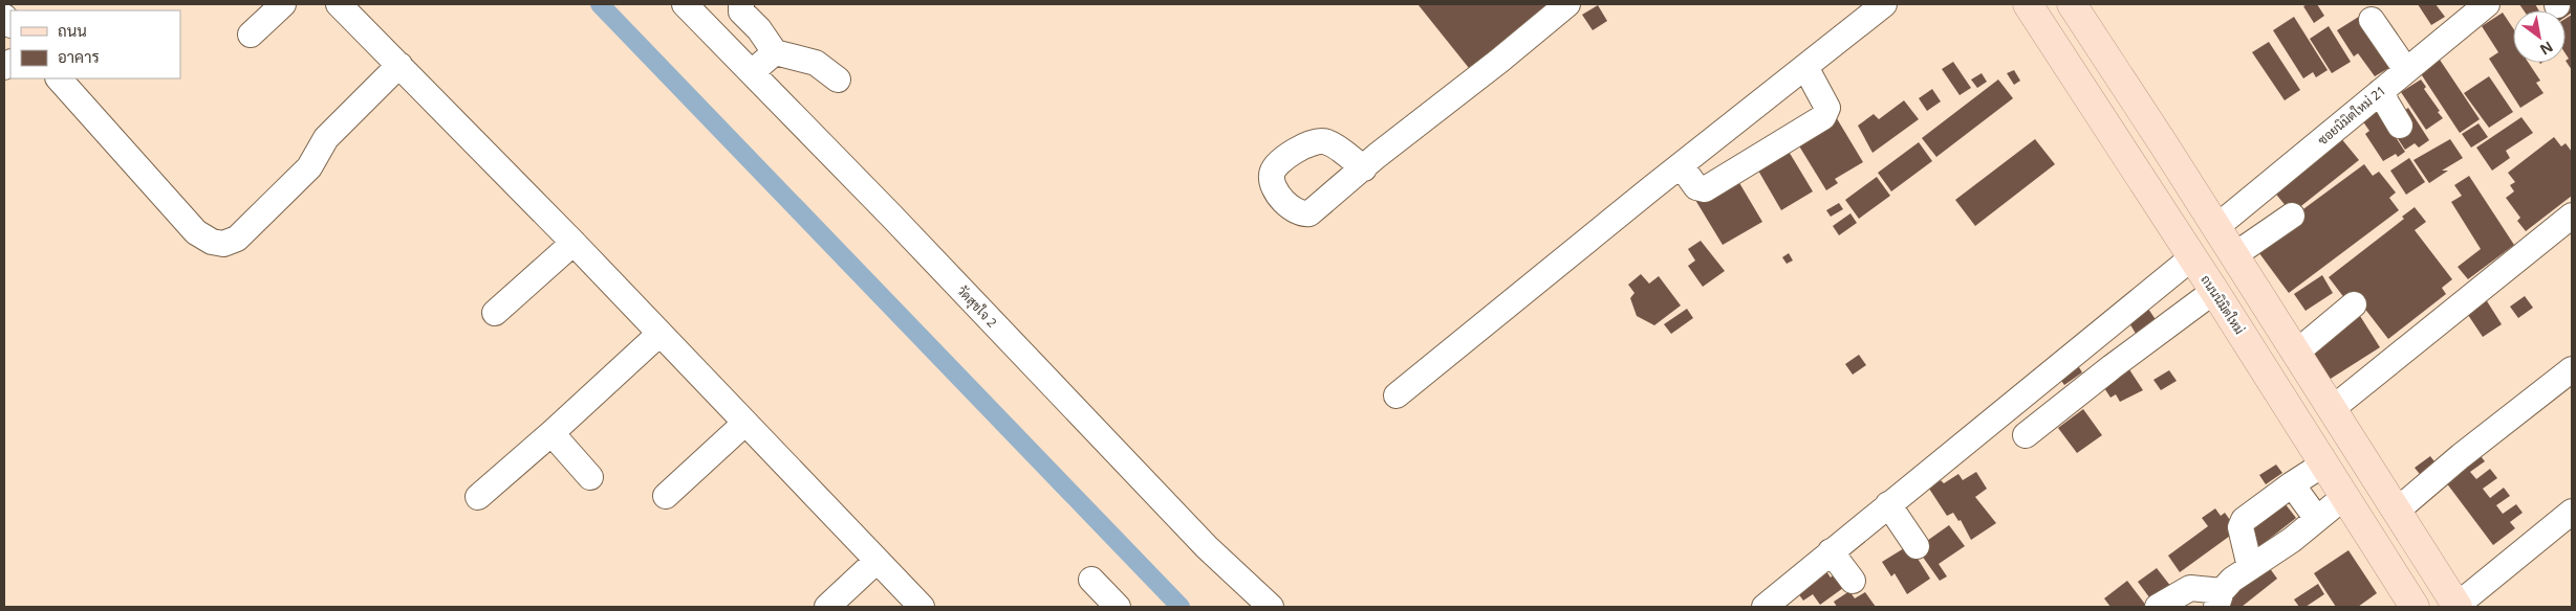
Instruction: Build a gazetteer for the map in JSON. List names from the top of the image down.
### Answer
{
  "streets": {
    "main road": ["ถนนนิมิตใหม่"],
    "street": ["ซอยนิมิตใหม่ 21", "วัดสุขใจ 2"]
  },
  "legend": ["ถนน", "อาคาร"],
  "north": "bottom right"
}
